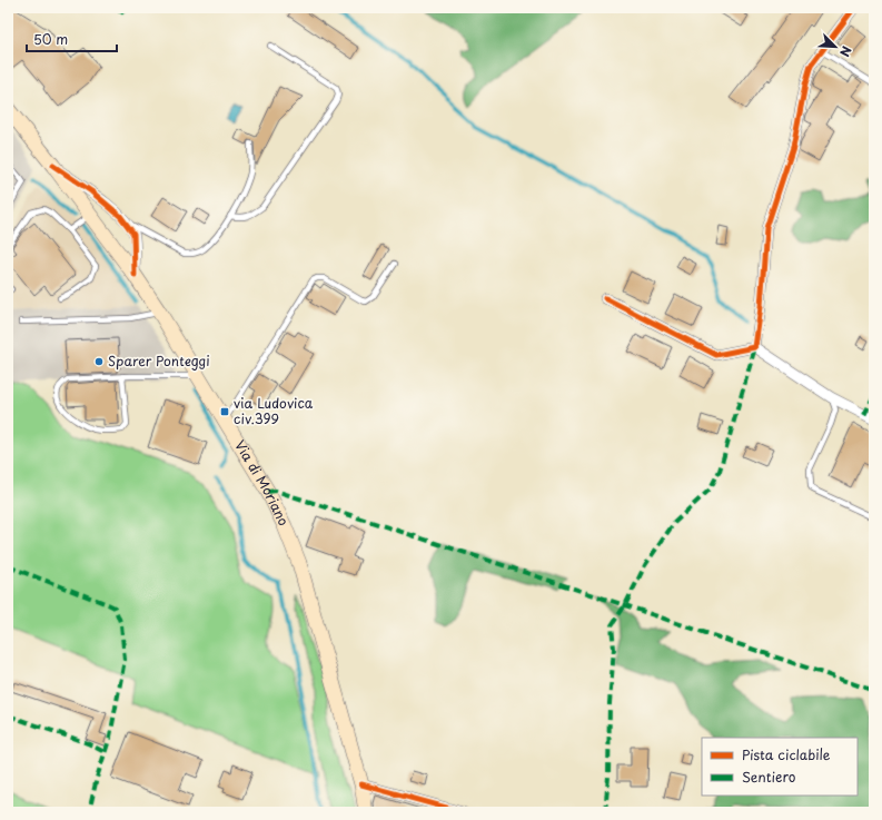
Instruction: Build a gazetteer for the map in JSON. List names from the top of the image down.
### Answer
{
  "streets": {
    "main road": ["Via di Moriano"]
  },
  "places": {
    "other": ["Sparer Ponteggi"],
    "transit": ["via Ludovica civ.399"]
  },
  "legend": ["Pista ciclabile", "Sentiero"],
  "scale_bar": "50 m",
  "north": "bottom right"
}
